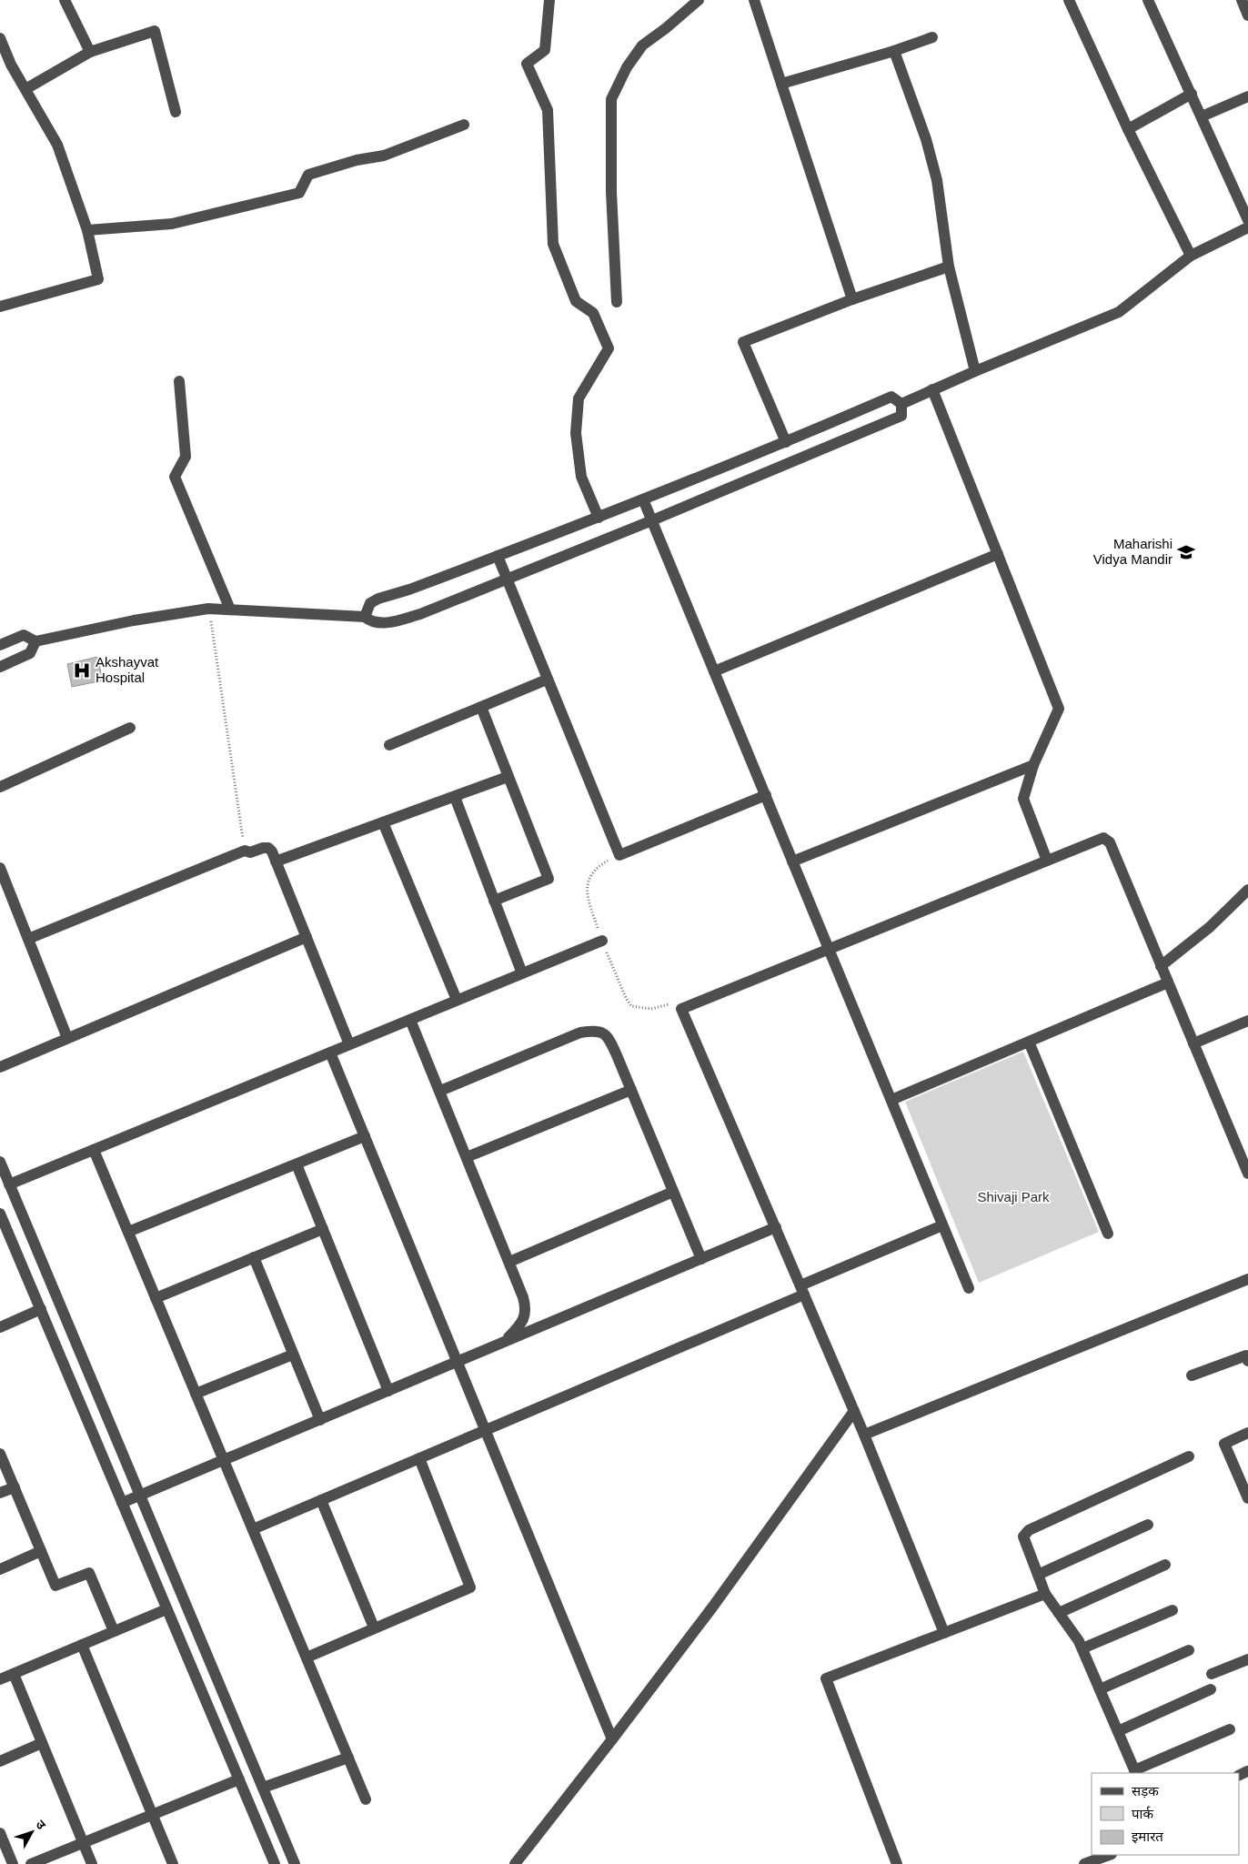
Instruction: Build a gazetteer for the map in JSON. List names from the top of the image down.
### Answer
{
  "parks": ["Shivaji Park"],
  "places": {
    "school or university": ["Maharishi Vidya Mandir"],
    "hospital": ["Akshayvat Hospital"]
  },
  "legend": ["सड़क", "पार्क", "इमारत"],
  "north": "top right"
}
